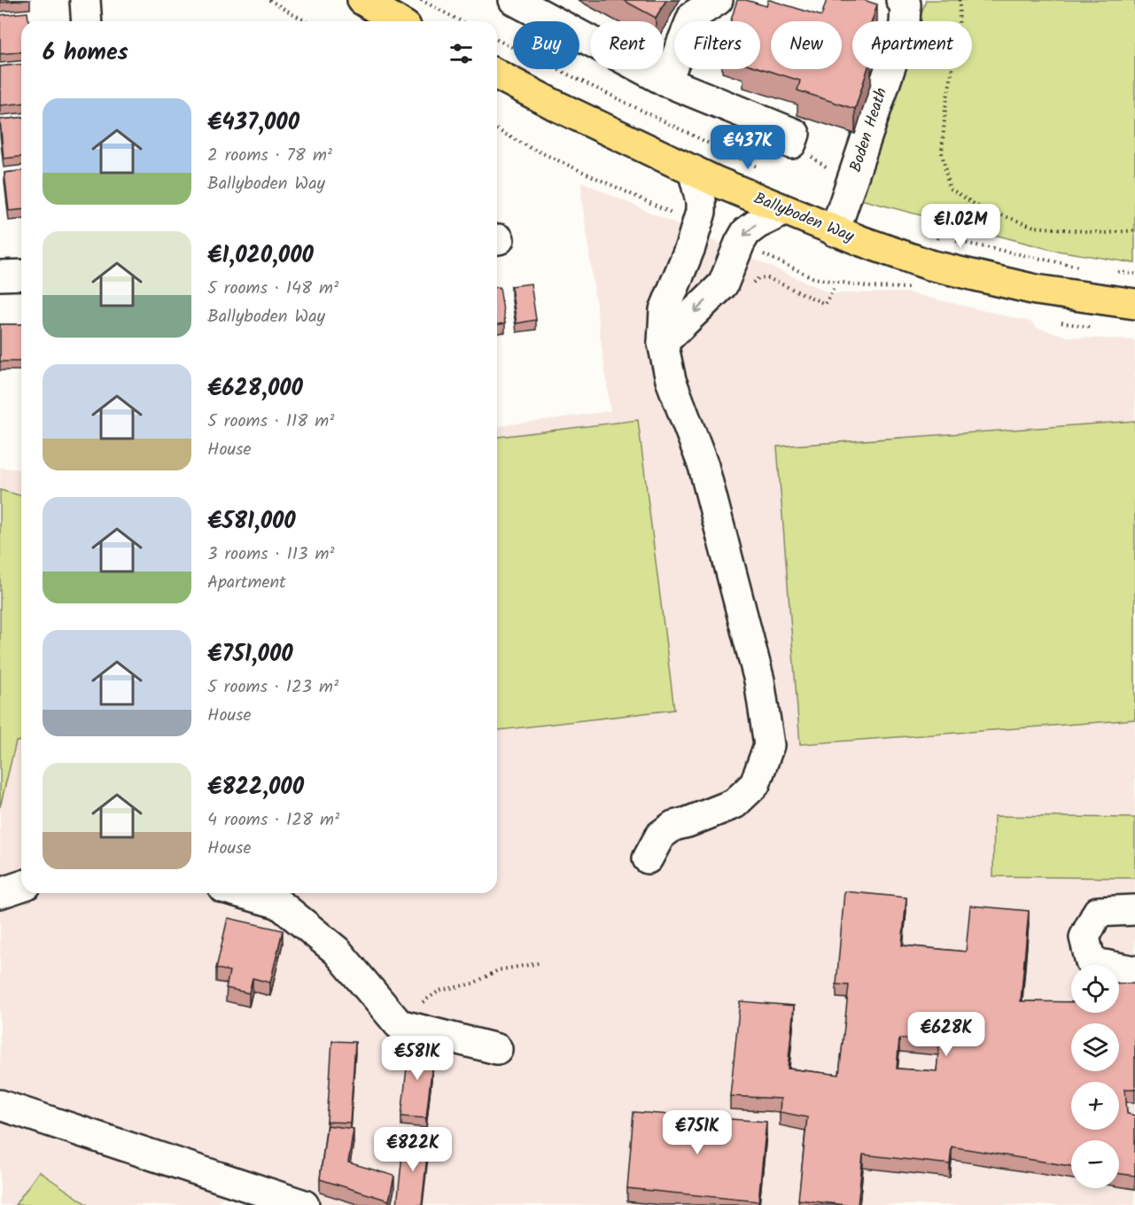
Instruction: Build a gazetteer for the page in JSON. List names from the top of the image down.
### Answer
{
  "streets": {
    "main road": ["Ballyboden Way"],
    "street": ["Boden Heath"]
  },
  "crossings": [
    ["Boden Heath", "Ballyboden Way"]
  ],
  "page": {
    "chip": [
      "Buy",
      "Rent",
      "Filters",
      "New",
      "Apartment"
    ],
    "heading": "6 homes",
    "list": [
      {
        "name": "€437,000",
        "note": "2 rooms · 78 m² · Ballyboden Way"
      },
      {
        "name": "€1,020,000",
        "note": "5 rooms · 148 m² · Ballyboden Way"
      },
      {
        "name": "€628,000",
        "note": "5 rooms · 118 m² · House"
      },
      {
        "name": "€581,000",
        "note": "3 rooms · 113 m² · Apartment"
      },
      {
        "name": "€751,000",
        "note": "5 rooms · 123 m² · House"
      },
      {
        "name": "€822,000",
        "note": "4 rooms · 128 m² · House"
      }
    ],
    "price": [
      "€437K",
      "€1.02M",
      "€628K",
      "€581K",
      "€751K",
      "€822K"
    ],
    "map_buttons": ["+", "−"]
  }
}
